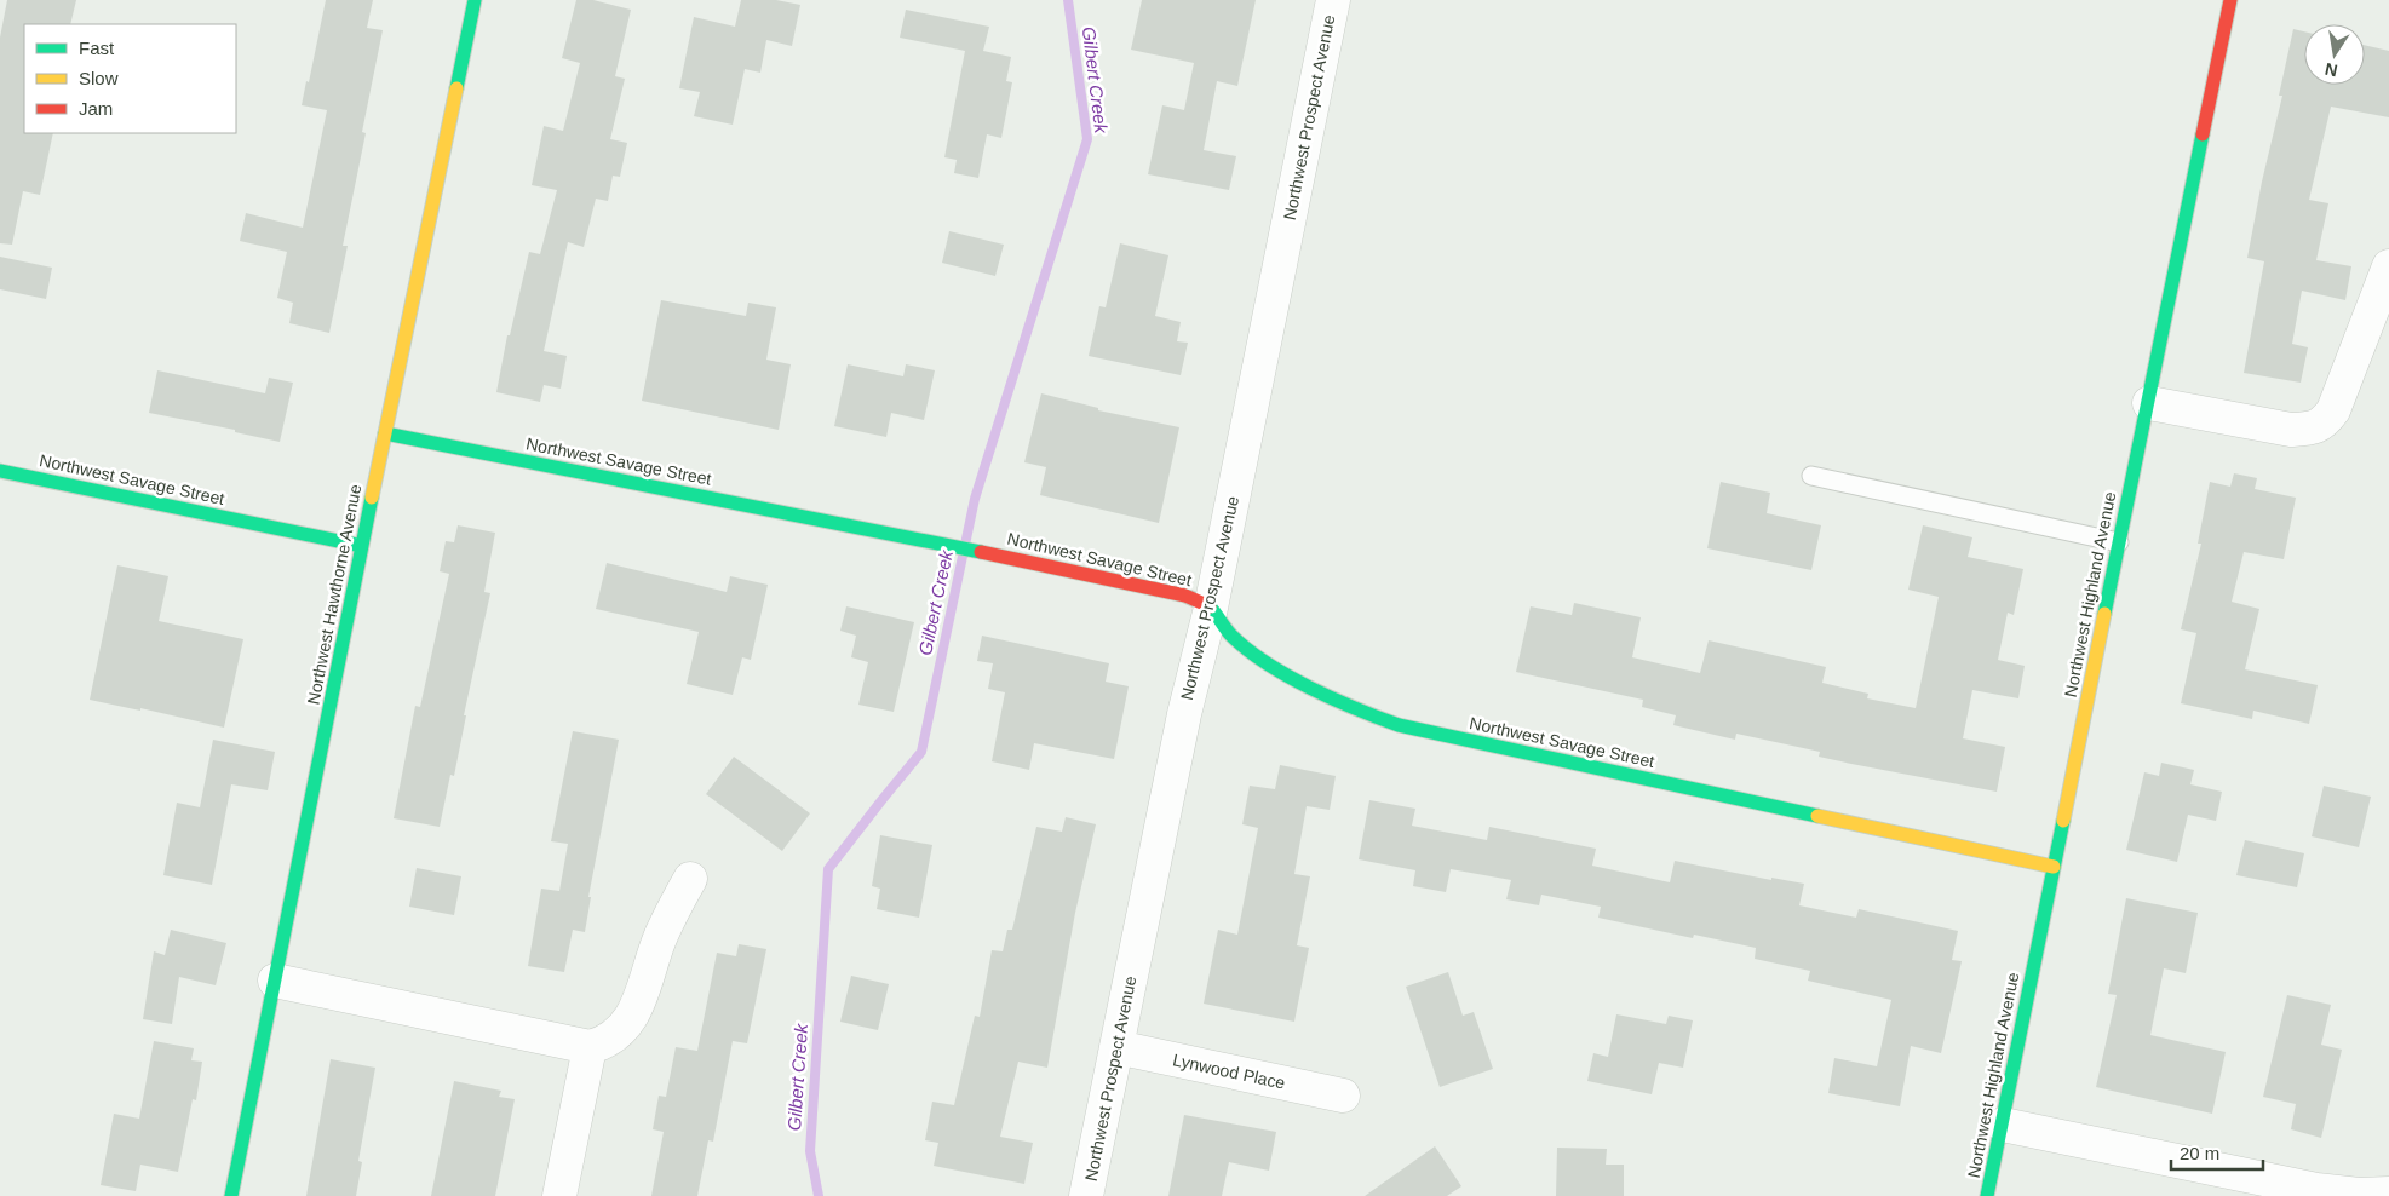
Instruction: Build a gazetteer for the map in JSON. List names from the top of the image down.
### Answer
{
  "streets": {
    "street": [
      "Northwest Prospect Avenue",
      "Northwest Savage Street",
      "Northwest Hawthorne Avenue",
      "Northwest Highland Avenue",
      "Lynwood Place"
    ]
  },
  "crossings": [
    ["Northwest Prospect Avenue", "Northwest Savage Street"],
    ["Northwest Prospect Avenue", "Lynwood Place"],
    ["Northwest Savage Street", "Northwest Hawthorne Avenue"],
    ["Northwest Savage Street", "Northwest Highland Avenue"]
  ],
  "water": ["Gilbert Creek"],
  "legend": ["Fast", "Slow", "Jam"],
  "scale_bar": "20 m",
  "north": "bottom"
}
